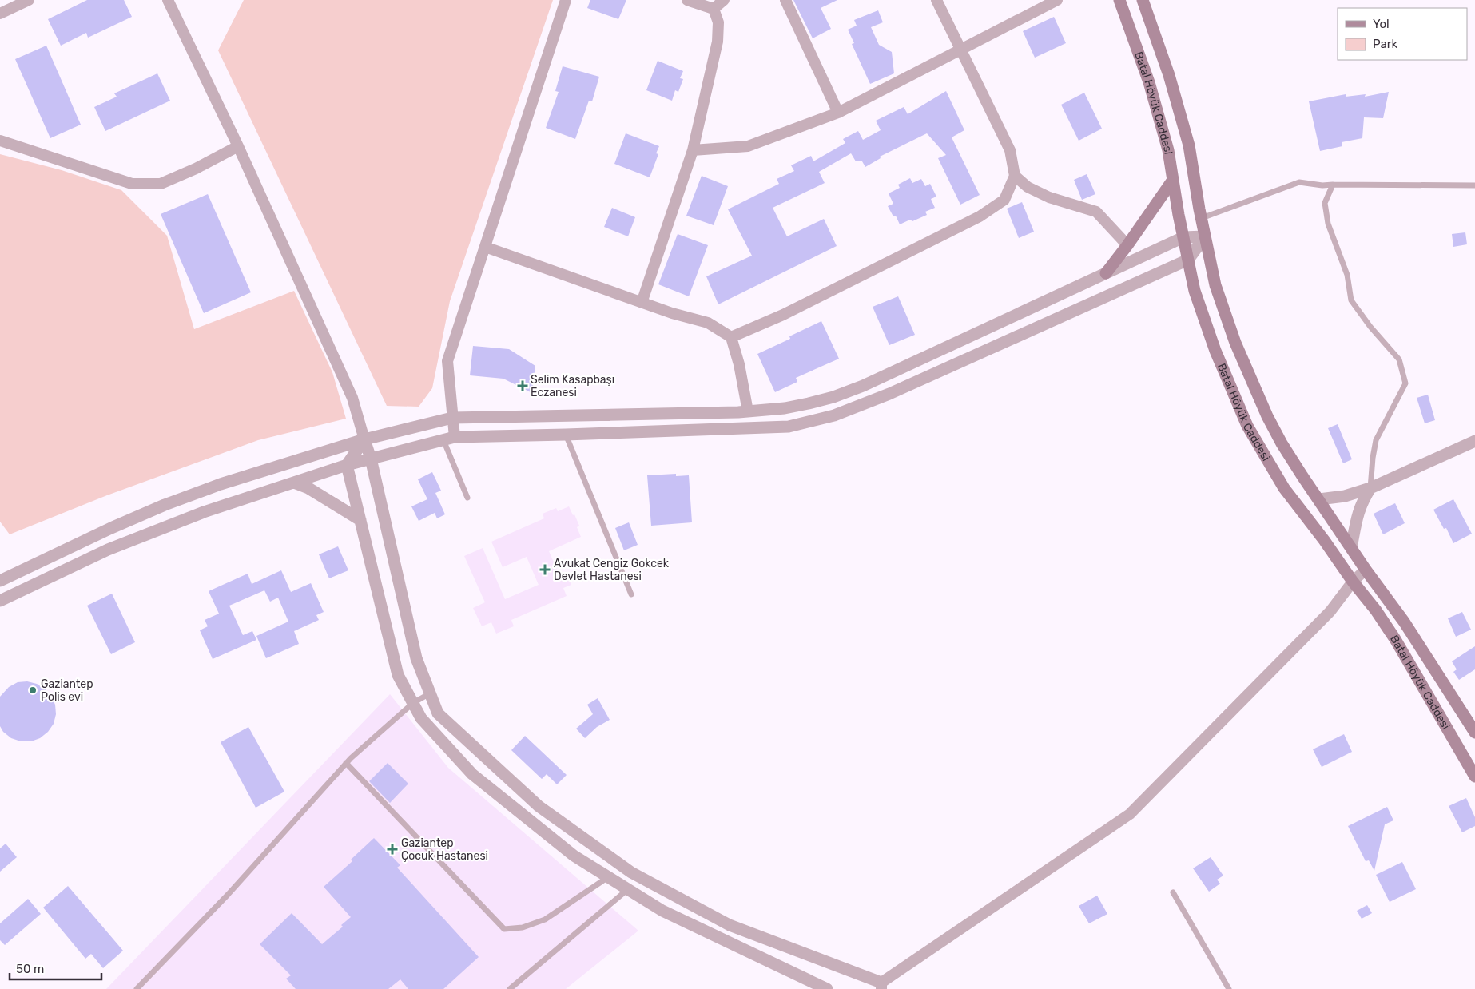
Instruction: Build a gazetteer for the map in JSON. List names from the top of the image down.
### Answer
{
  "streets": {
    "main road": ["Batal Höyük Caddesi"]
  },
  "places": {
    "health": ["Selim Kasapbaşı Eczanesi", "Avukat Cengiz Gokcek Devlet Hastanesi", "Gaziantep Çocuk Hastanesi"],
    "other": ["Gaziantep Polis evi"]
  },
  "legend": ["Yol", "Park"],
  "scale_bar": "50 m"
}
